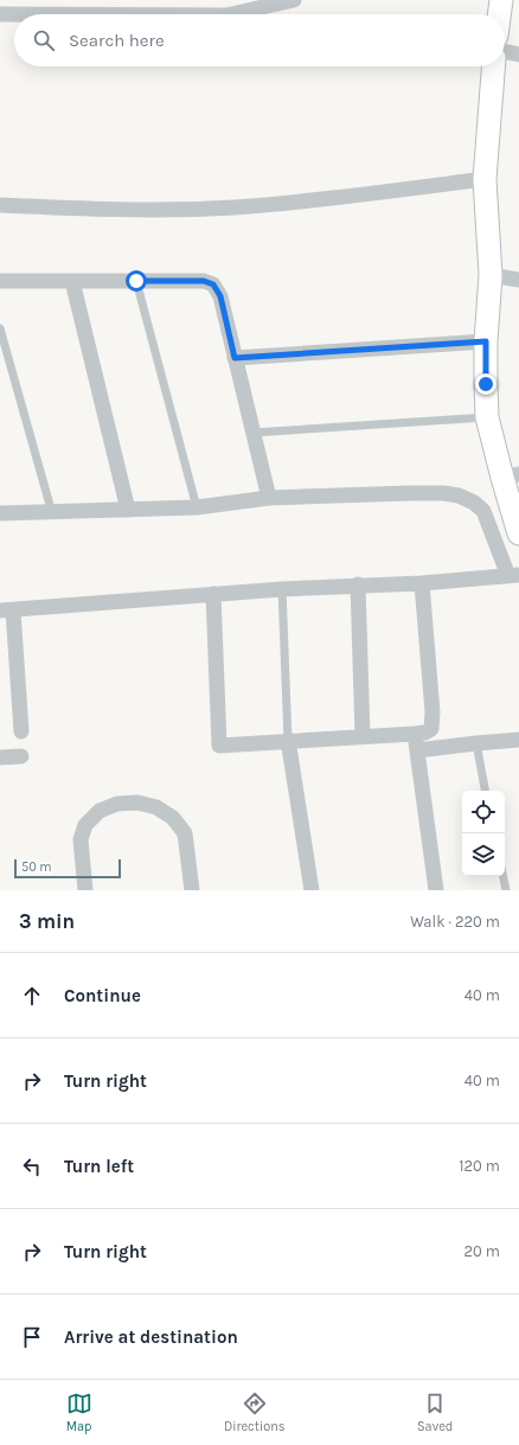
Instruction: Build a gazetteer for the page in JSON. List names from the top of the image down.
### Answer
{
  "scale_bar": "50 m",
  "page": {
    "search": "Search here",
    "scale": "50 m",
    "heading": ["3 min", "Walk · 220 m"],
    "list": [
      ["Continue", "40 m"],
      ["Turn right", "40 m"],
      ["Turn left", "120 m"],
      ["Turn right", "20 m"],
      "Arrive at destination"
    ],
    "nav": ["Map", "Directions", "Saved"]
  }
}
